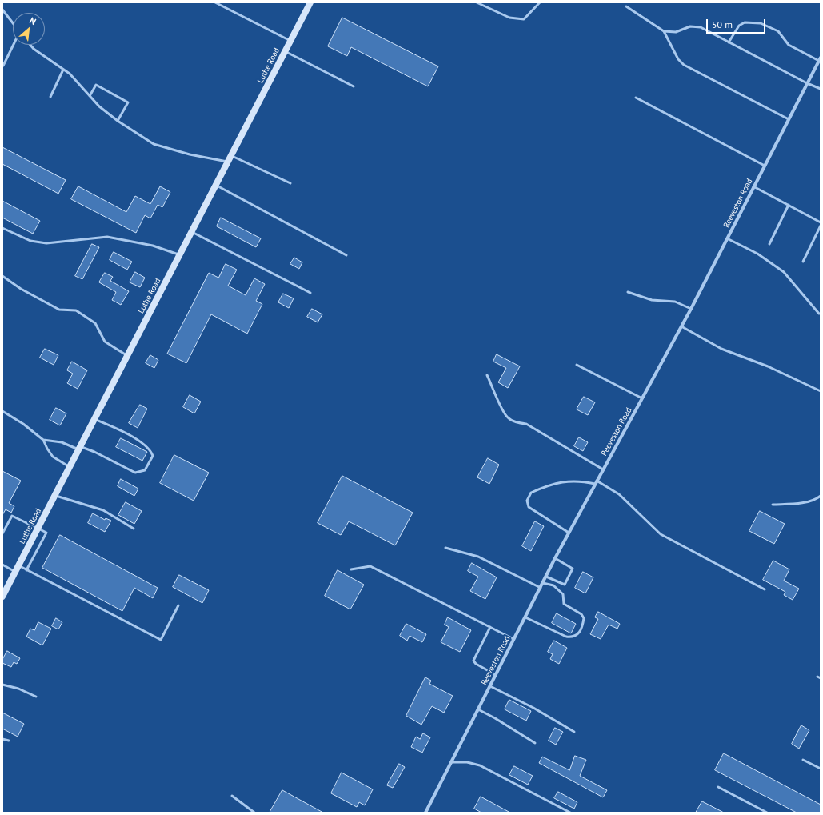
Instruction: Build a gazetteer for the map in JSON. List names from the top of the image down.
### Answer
{
  "streets": {
    "street": ["Luthe Road", "Reeveston Road"]
  },
  "scale_bar": "50 m",
  "north": "top right"
}
